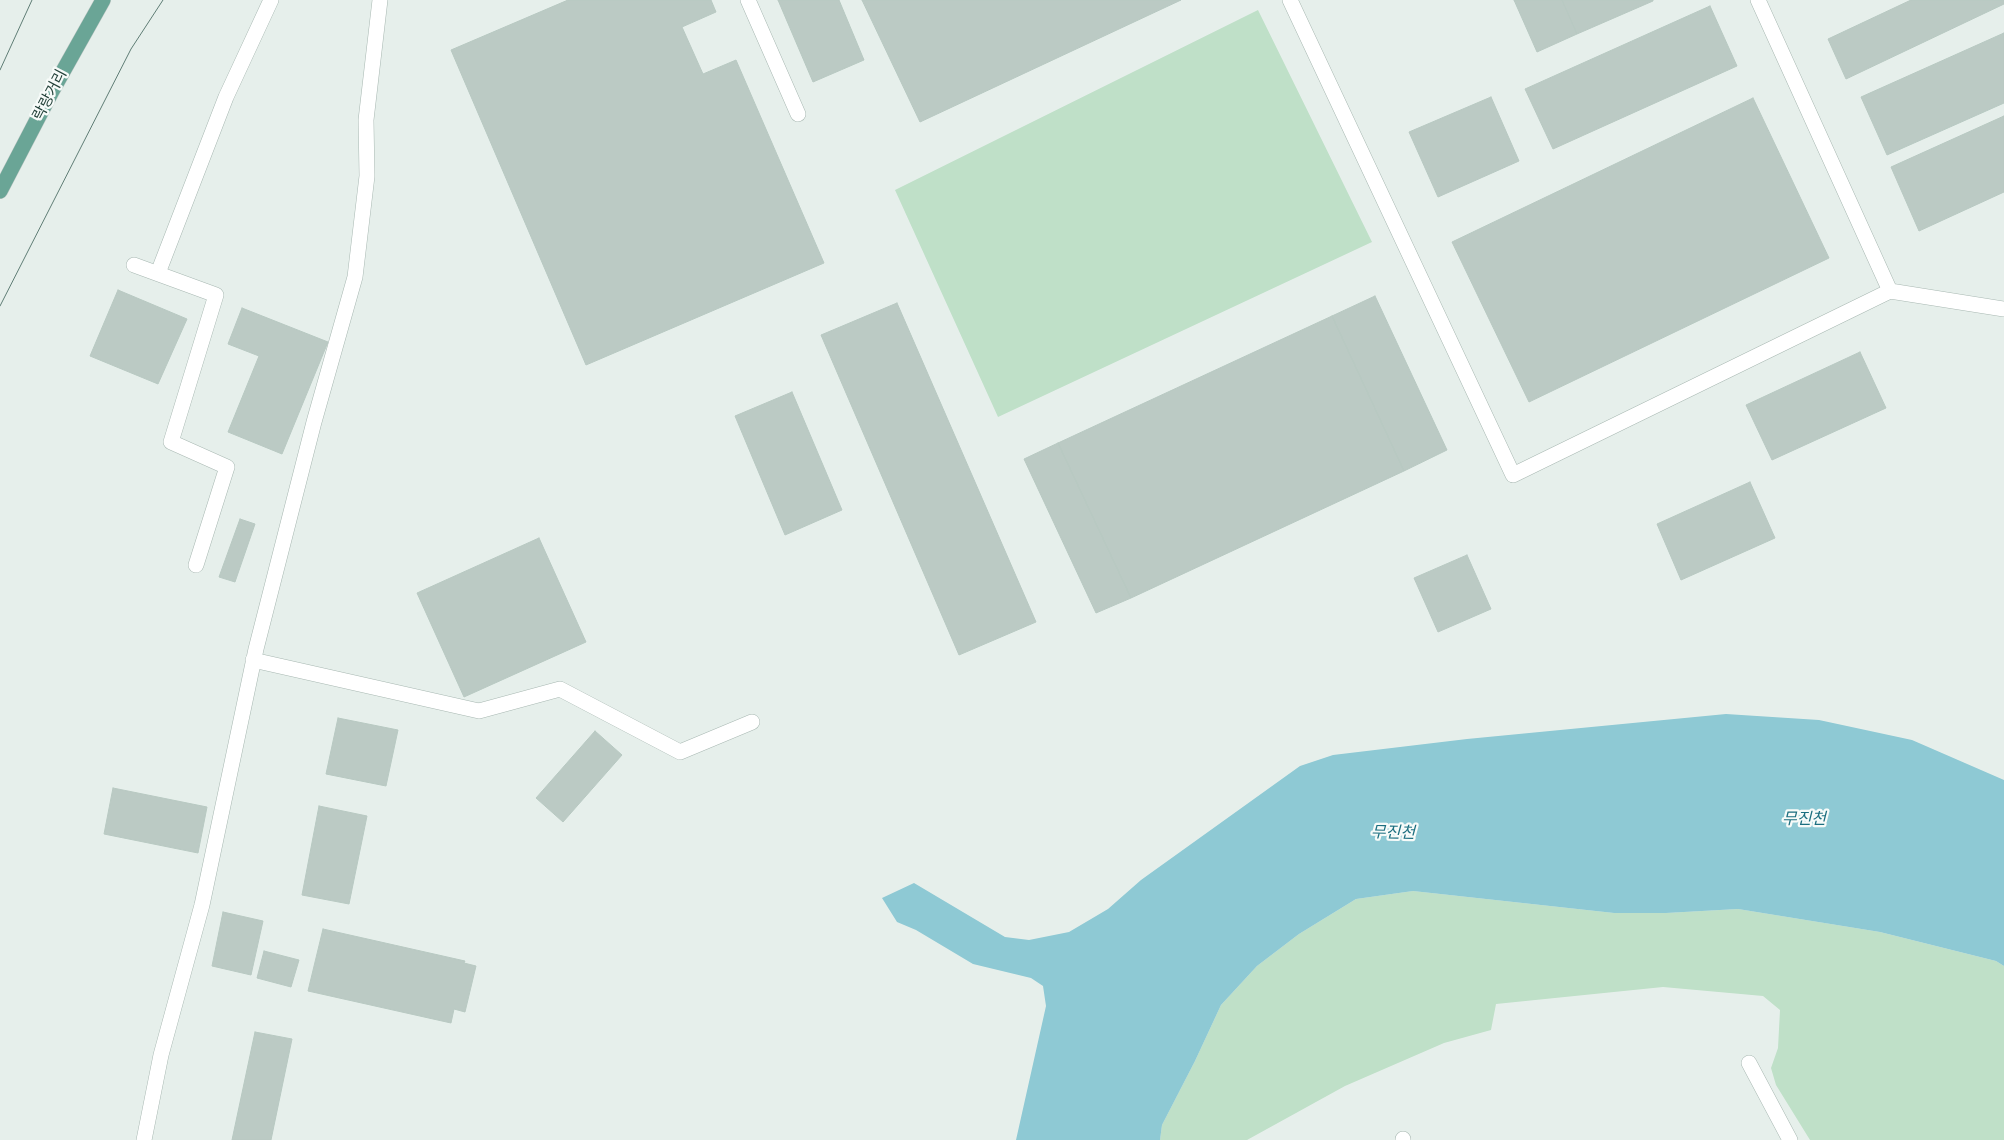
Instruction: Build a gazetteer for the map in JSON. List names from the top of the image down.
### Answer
{
  "streets": {
    "main road": ["락랑거리"]
  },
  "water": ["무진천"]
}
